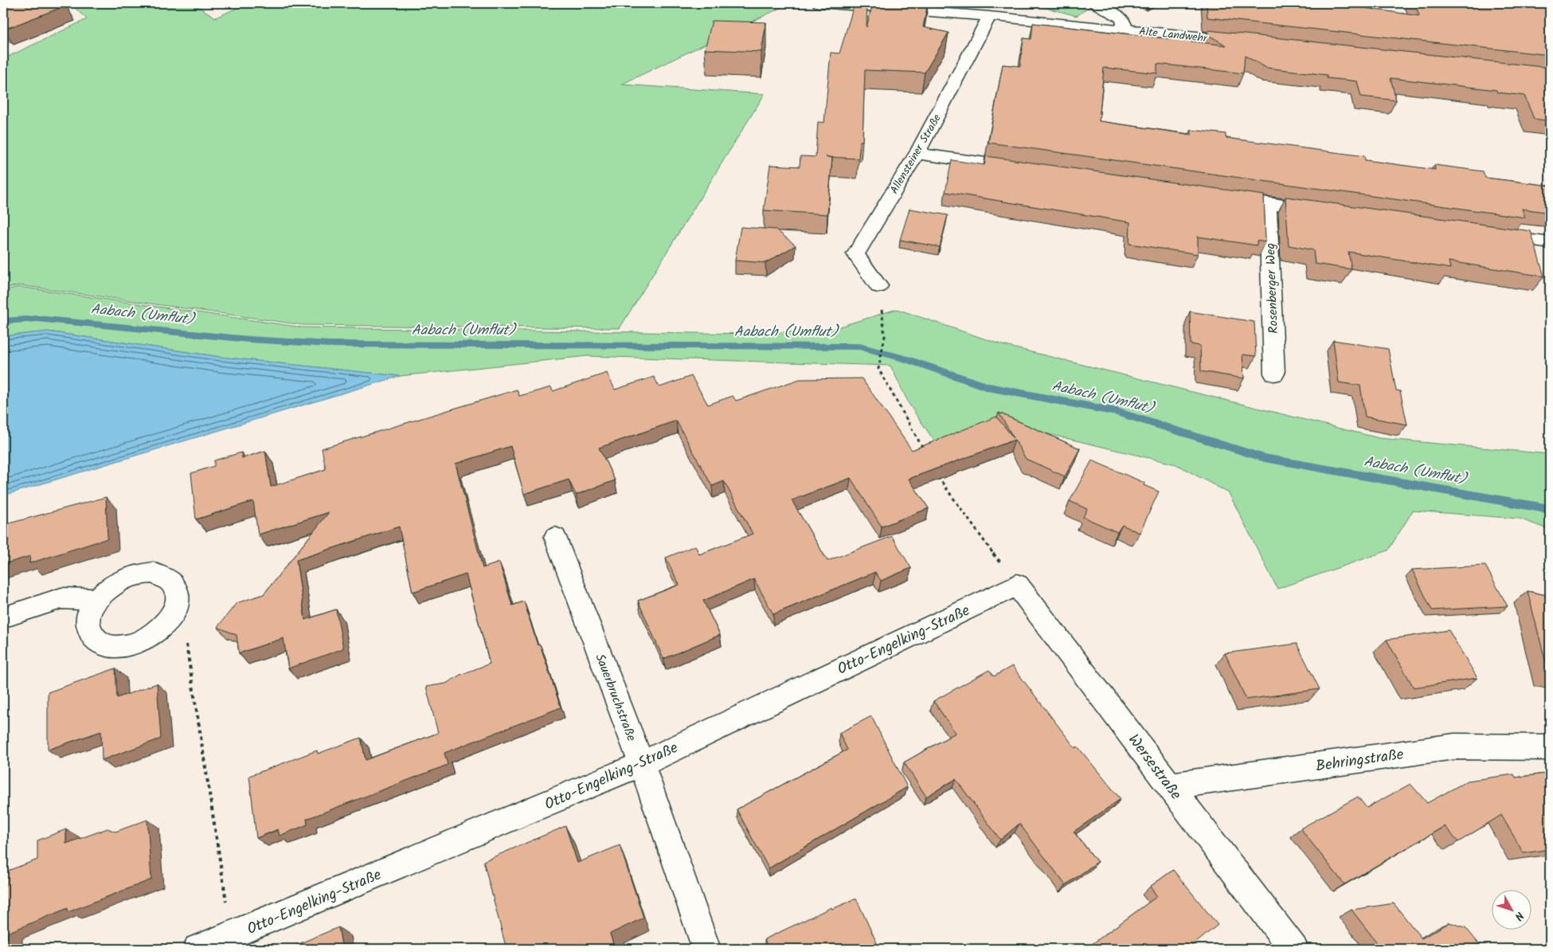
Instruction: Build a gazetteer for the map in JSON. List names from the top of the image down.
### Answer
{
  "streets": {
    "street": [
      "Alte Landwehr",
      "Allensteiner Straße",
      "Rosenberger Weg",
      "Otto-Engelking-Straße",
      "Sauerbruchstraße",
      "Behringstraße",
      "Wersestraße"
    ]
  },
  "crossings": [
    ["Alte Landwehr", "Allensteiner Straße"],
    ["Otto-Engelking-Straße", "Sauerbruchstraße"],
    ["Otto-Engelking-Straße", "Wersestraße"],
    ["Behringstraße", "Wersestraße"]
  ],
  "water": ["Aabach (Umflut)"],
  "north": "bottom right"
}
